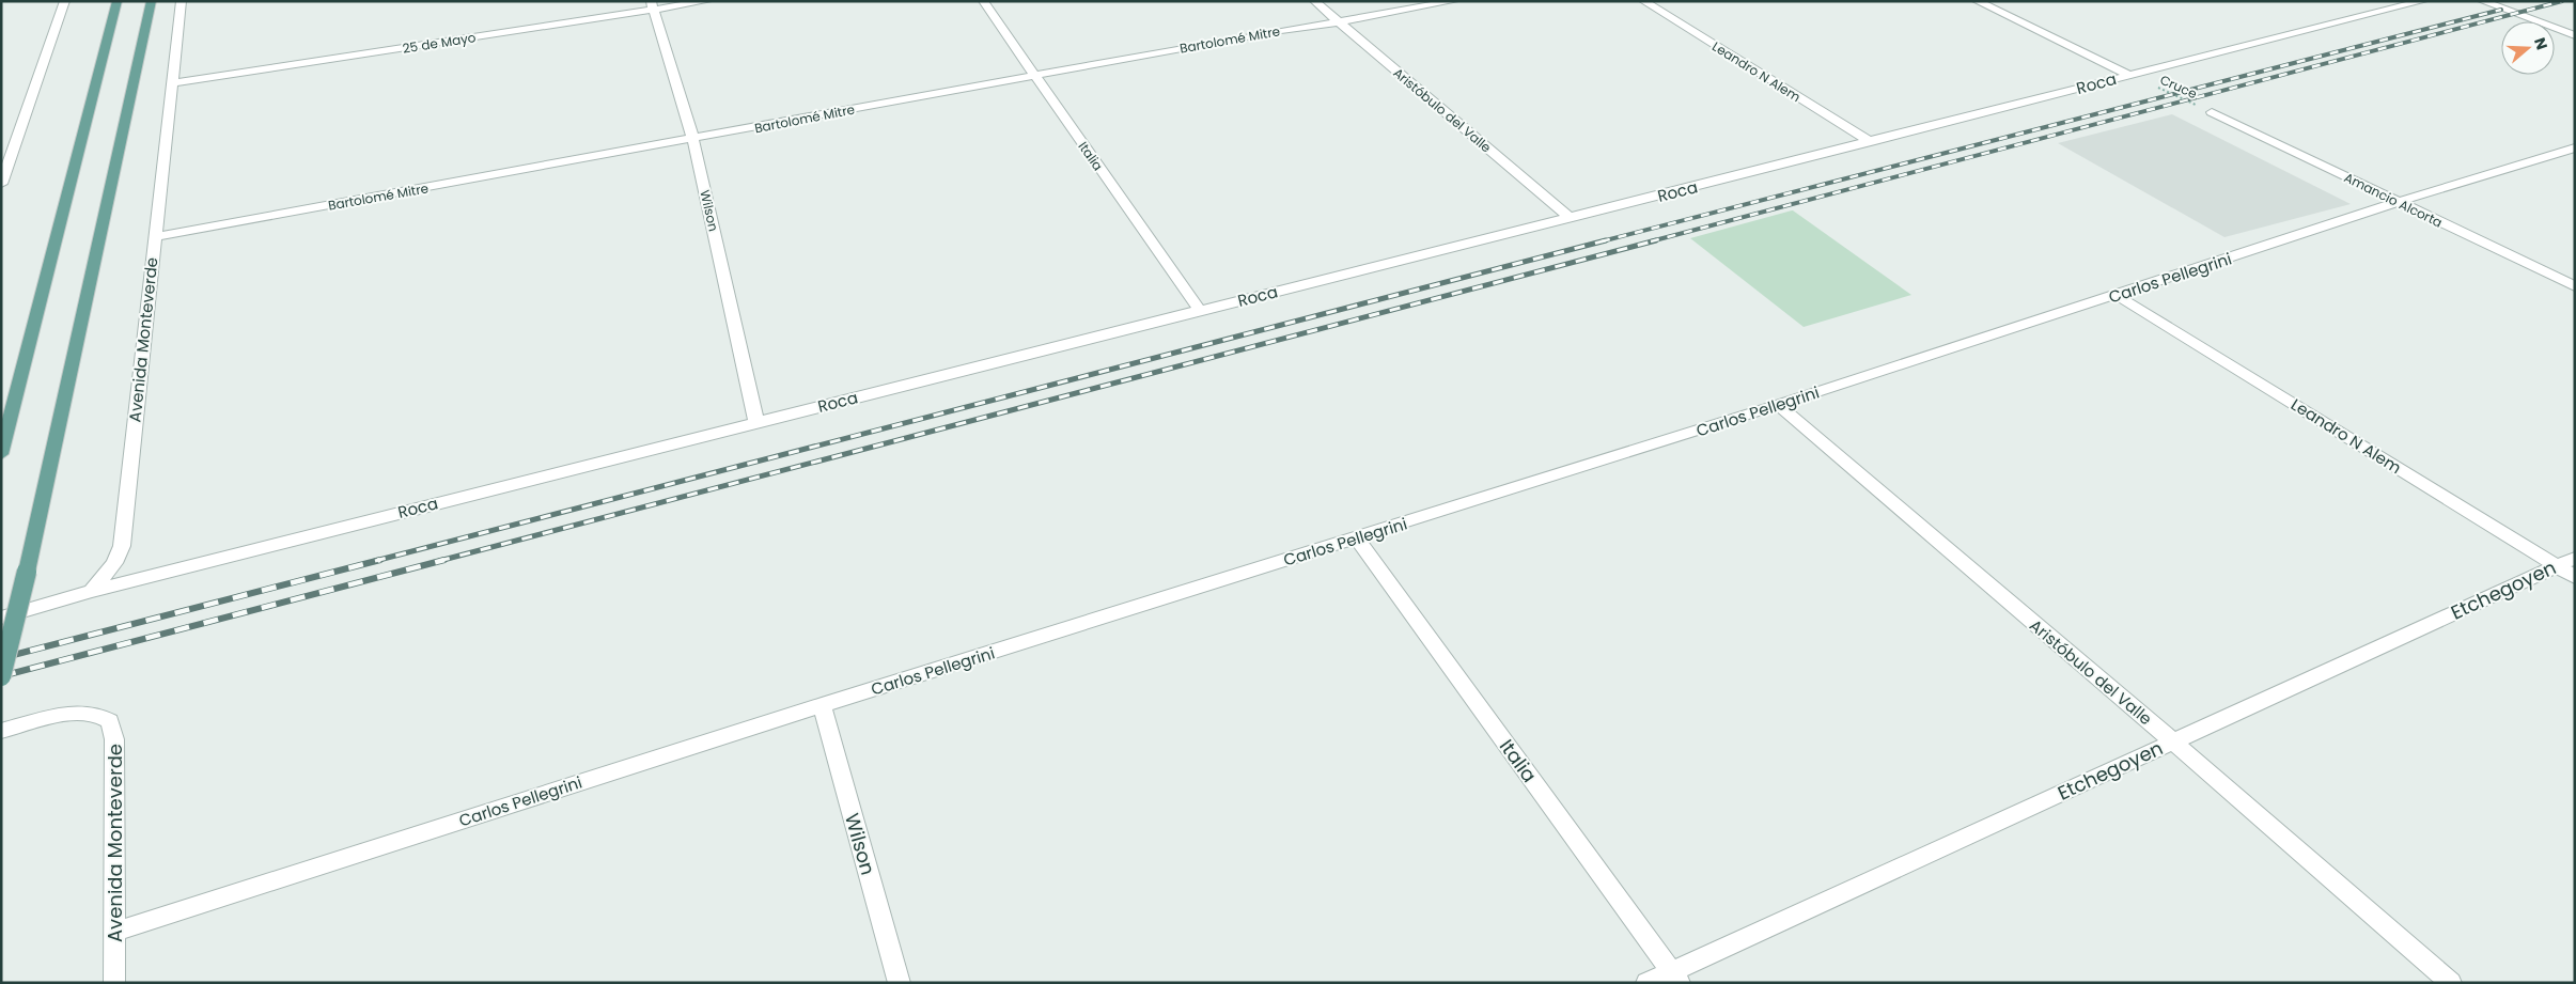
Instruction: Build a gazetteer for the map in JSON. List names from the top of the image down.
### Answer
{
  "streets": {
    "street": [
      "Bartolomé Mitre",
      "25 de Mayo",
      "Leandro N Alem",
      "Roca",
      "Aristóbulo del Valle",
      "Italia",
      "Amancio Alcorta",
      "Wilson",
      "Carlos Pellegrini",
      "Avenida Monteverde",
      "Etchegoyen"
    ],
    "path": ["Cruce"]
  },
  "crossings": [
    ["Bartolomé Mitre", "Aristóbulo del Valle"],
    ["Bartolomé Mitre", "Italia"],
    ["Bartolomé Mitre", "Wilson"],
    ["Bartolomé Mitre", "Avenida Monteverde"],
    ["25 de Mayo", "Wilson"],
    ["25 de Mayo", "Avenida Monteverde"],
    ["Leandro N Alem", "Roca"],
    ["Leandro N Alem", "Carlos Pellegrini"],
    ["Leandro N Alem", "Etchegoyen"],
    ["Roca", "Aristóbulo del Valle"],
    ["Roca", "Italia"],
    ["Roca", "Wilson"],
    ["Roca", "Avenida Monteverde"],
    ["Cruce", "Amancio Alcorta"],
    ["Aristóbulo del Valle", "Carlos Pellegrini"],
    ["Aristóbulo del Valle", "Etchegoyen"],
    ["Italia", "Carlos Pellegrini"],
    ["Italia", "Etchegoyen"],
    ["Amancio Alcorta", "Carlos Pellegrini"],
    ["Wilson", "Carlos Pellegrini"],
    ["Carlos Pellegrini", "Avenida Monteverde"]
  ],
  "north": "right"
}
